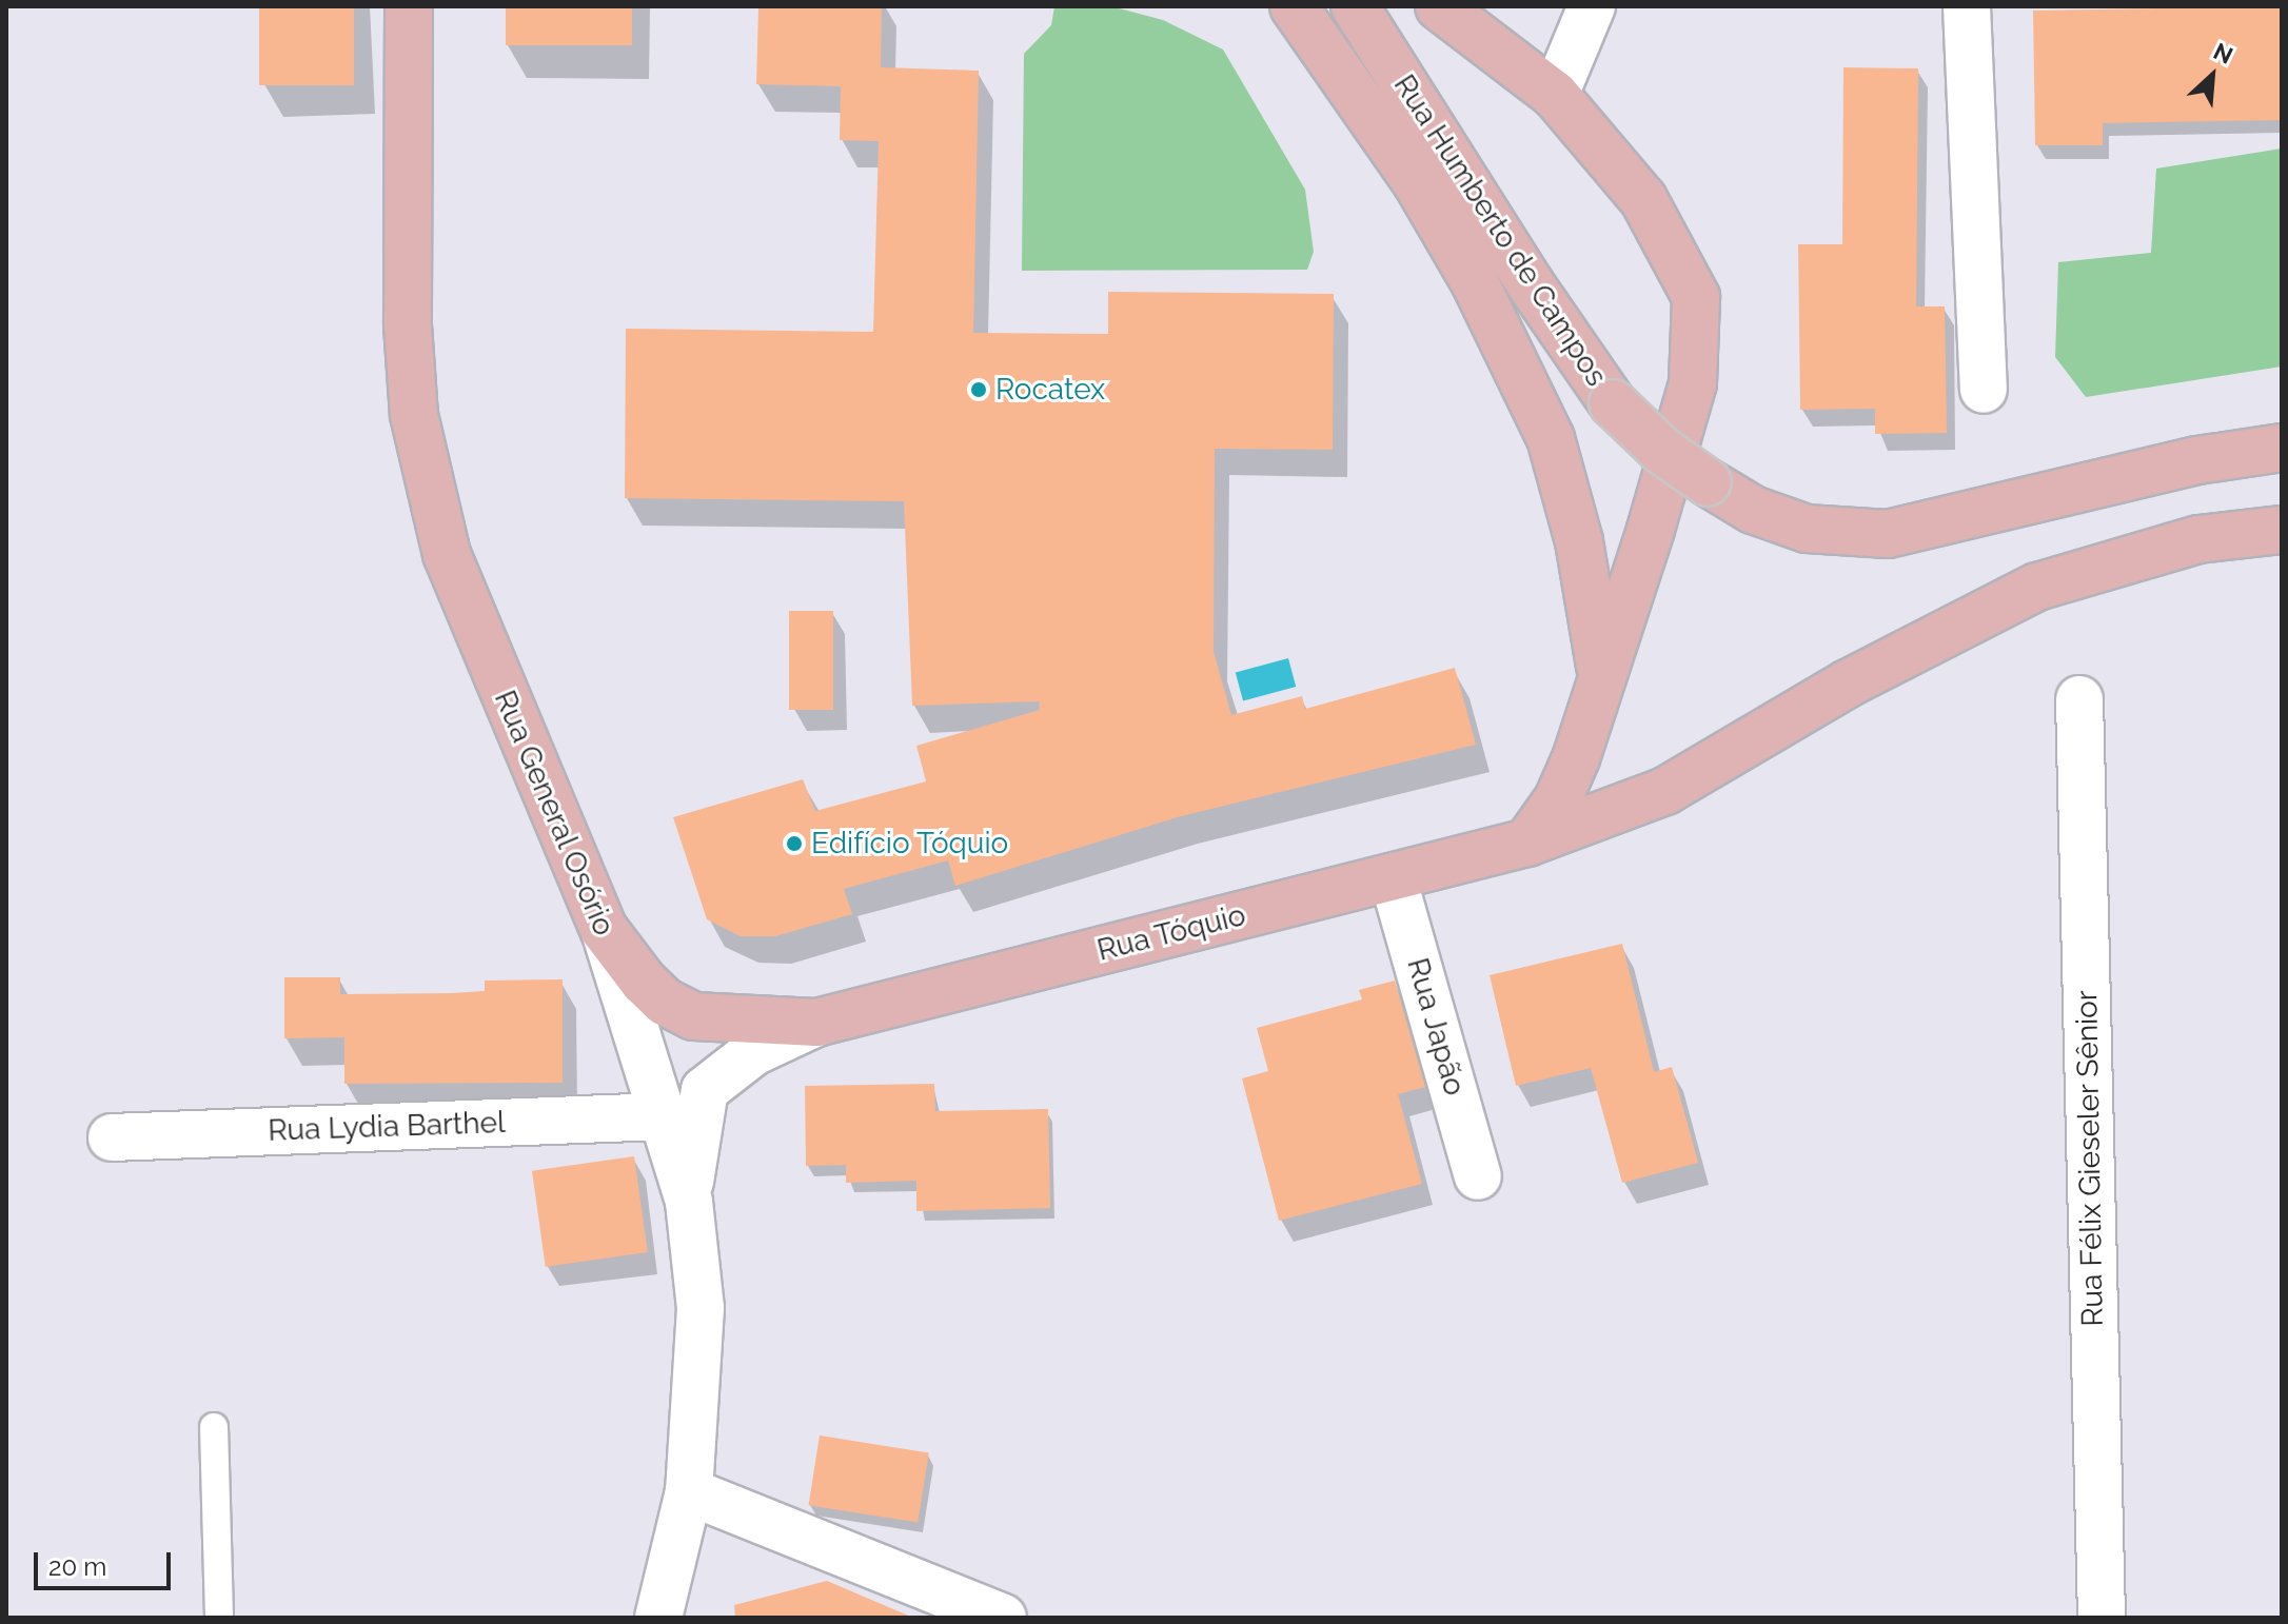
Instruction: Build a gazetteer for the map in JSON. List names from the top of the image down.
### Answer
{
  "streets": {
    "main road": ["Rua Humberto de Campos", "Rua General Osório", "Rua Tóquio"],
    "street": ["Rua Japão", "Rua Lydia Barthel", "Rua Félix Gieseler Sênior"]
  },
  "crossings": [
    ["Rua General Osório", "Rua Tóquio"],
    ["Rua General Osório", "Rua Lydia Barthel"],
    ["Rua Tóquio", "Rua Japão"]
  ],
  "places": ["Rocatex", "Edifício Tóquio"],
  "scale_bar": "20 m",
  "north": "top right"
}
